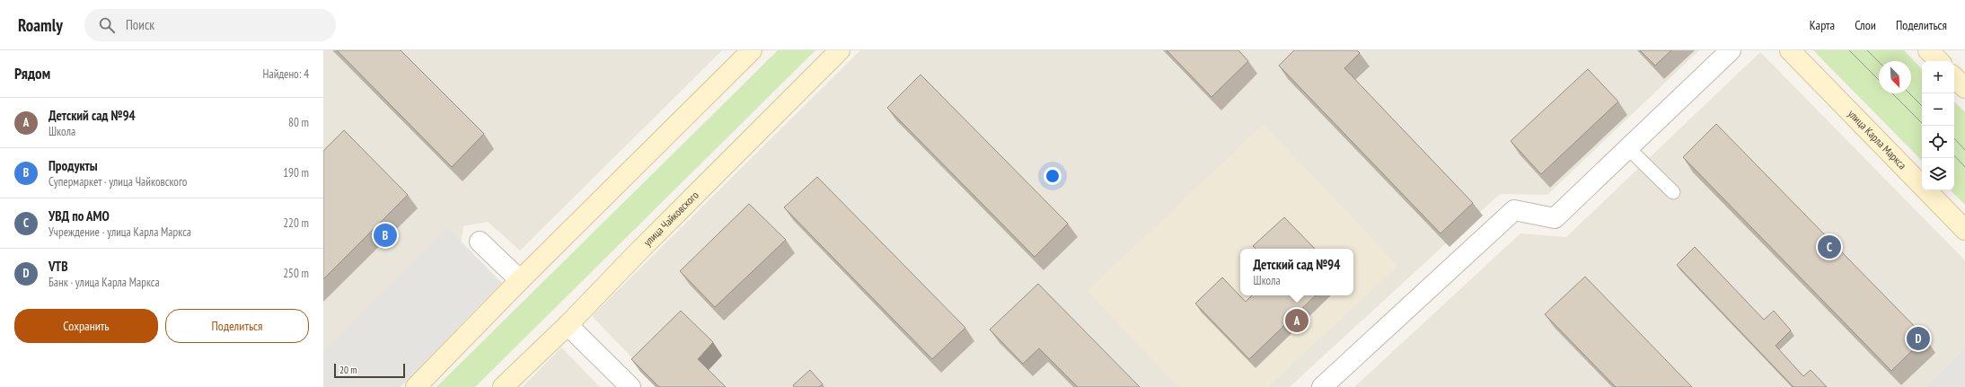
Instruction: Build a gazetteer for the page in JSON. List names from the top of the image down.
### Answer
{
  "streets": {
    "main road": ["улица Карла Маркса", "улица Чайковского"]
  },
  "scale_bar": "20 m",
  "north": "bottom right",
  "page": {
    "header": "Roamly",
    "search": "Поиск",
    "nav": ["Карта", "Слои", "Поделиться"],
    "heading": ["Рядом", "Найдено: 4"],
    "map_buttons": ["+", "−"],
    "list": [
      {
        "mark": "A",
        "name": "Детский сад №94",
        "note": "Школа",
        "value": "80 m"
      },
      {
        "mark": "B",
        "name": "Продукты",
        "note": "Супермаркет · улица Чайковского",
        "value": "190 m"
      },
      {
        "mark": "C",
        "name": "УВД по АМО",
        "note": "Учреждение · улица Карла Маркса",
        "value": "220 m"
      },
      {
        "mark": "D",
        "name": "VTB",
        "note": "Банк · улица Карла Маркса",
        "value": "250 m"
      }
    ],
    "pins": [
      "B",
      "C",
      "A",
      "D"
    ],
    "popup": ["Детский сад №94", "Школа"],
    "buttons": ["Сохранить", "Поделиться"],
    "scale": "20 m"
  }
}
